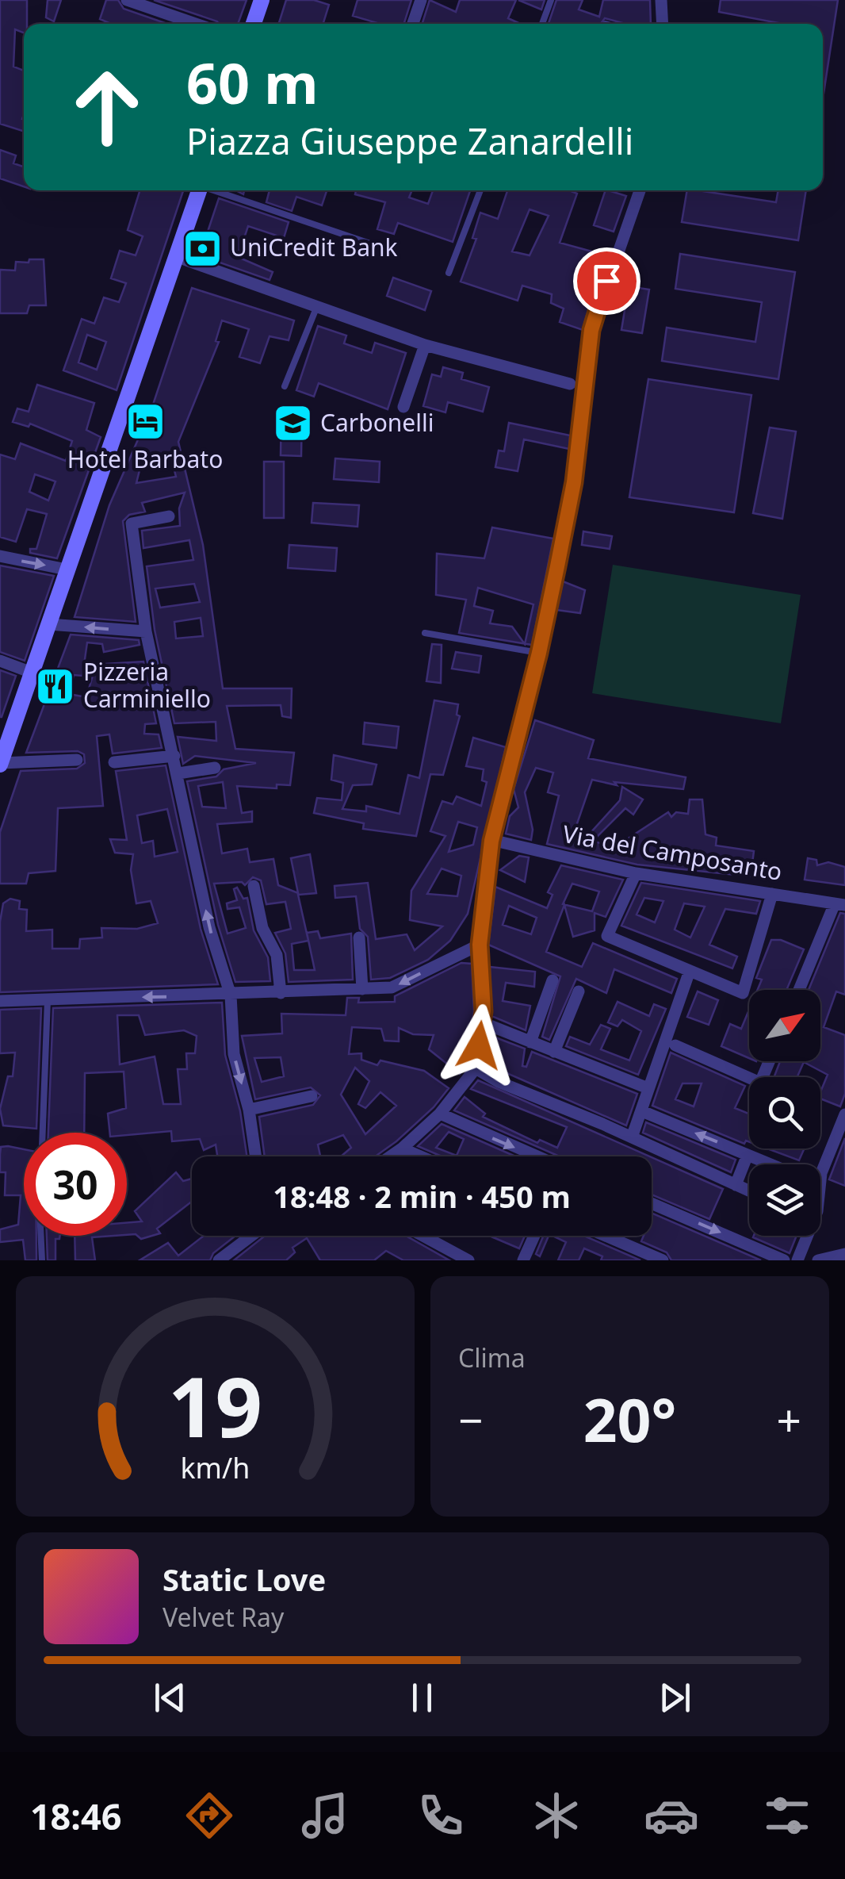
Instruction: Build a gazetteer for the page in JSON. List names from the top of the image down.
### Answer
{
  "streets": {
    "street": ["Via del Camposanto"]
  },
  "places": {
    "bank": ["UniCredit Bank"],
    "hotel": ["Hotel Barbato"],
    "school or university": ["Carbonelli"],
    "restaurant": ["Pizzeria Carminiello"]
  },
  "north": "top right",
  "page": {
    "turn": ["60 m", "Piazza Giuseppe Zanardelli"],
    "limit": "30",
    "trip": "18:48 · 2 min · 450 m",
    "tile": "Clima",
    "heat": ["−", "20°", "+"],
    "song": ["Static Love", "Velvet Ray"],
    "tabs": "18:46",
    "gauge": ["19", "km/h"]
  }
}
